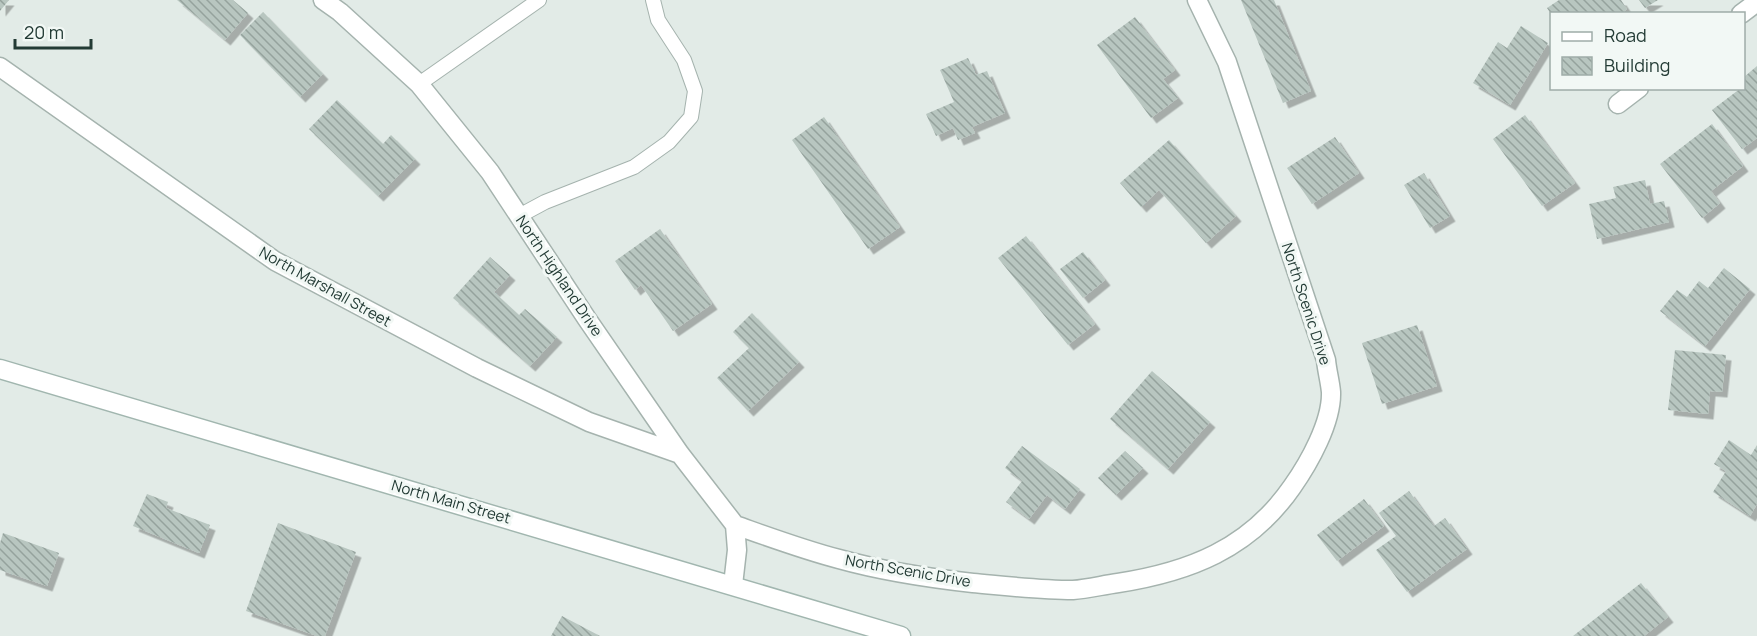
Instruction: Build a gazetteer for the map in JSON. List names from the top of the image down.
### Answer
{
  "streets": {
    "street": [
      "North Highland Drive",
      "North Marshall Street",
      "North Scenic Drive",
      "North Main Street"
    ]
  },
  "crossings": [
    ["North Highland Drive", "North Marshall Street"],
    ["North Highland Drive", "North Scenic Drive"]
  ],
  "legend": ["Road", "Building"],
  "scale_bar": "20 m"
}
